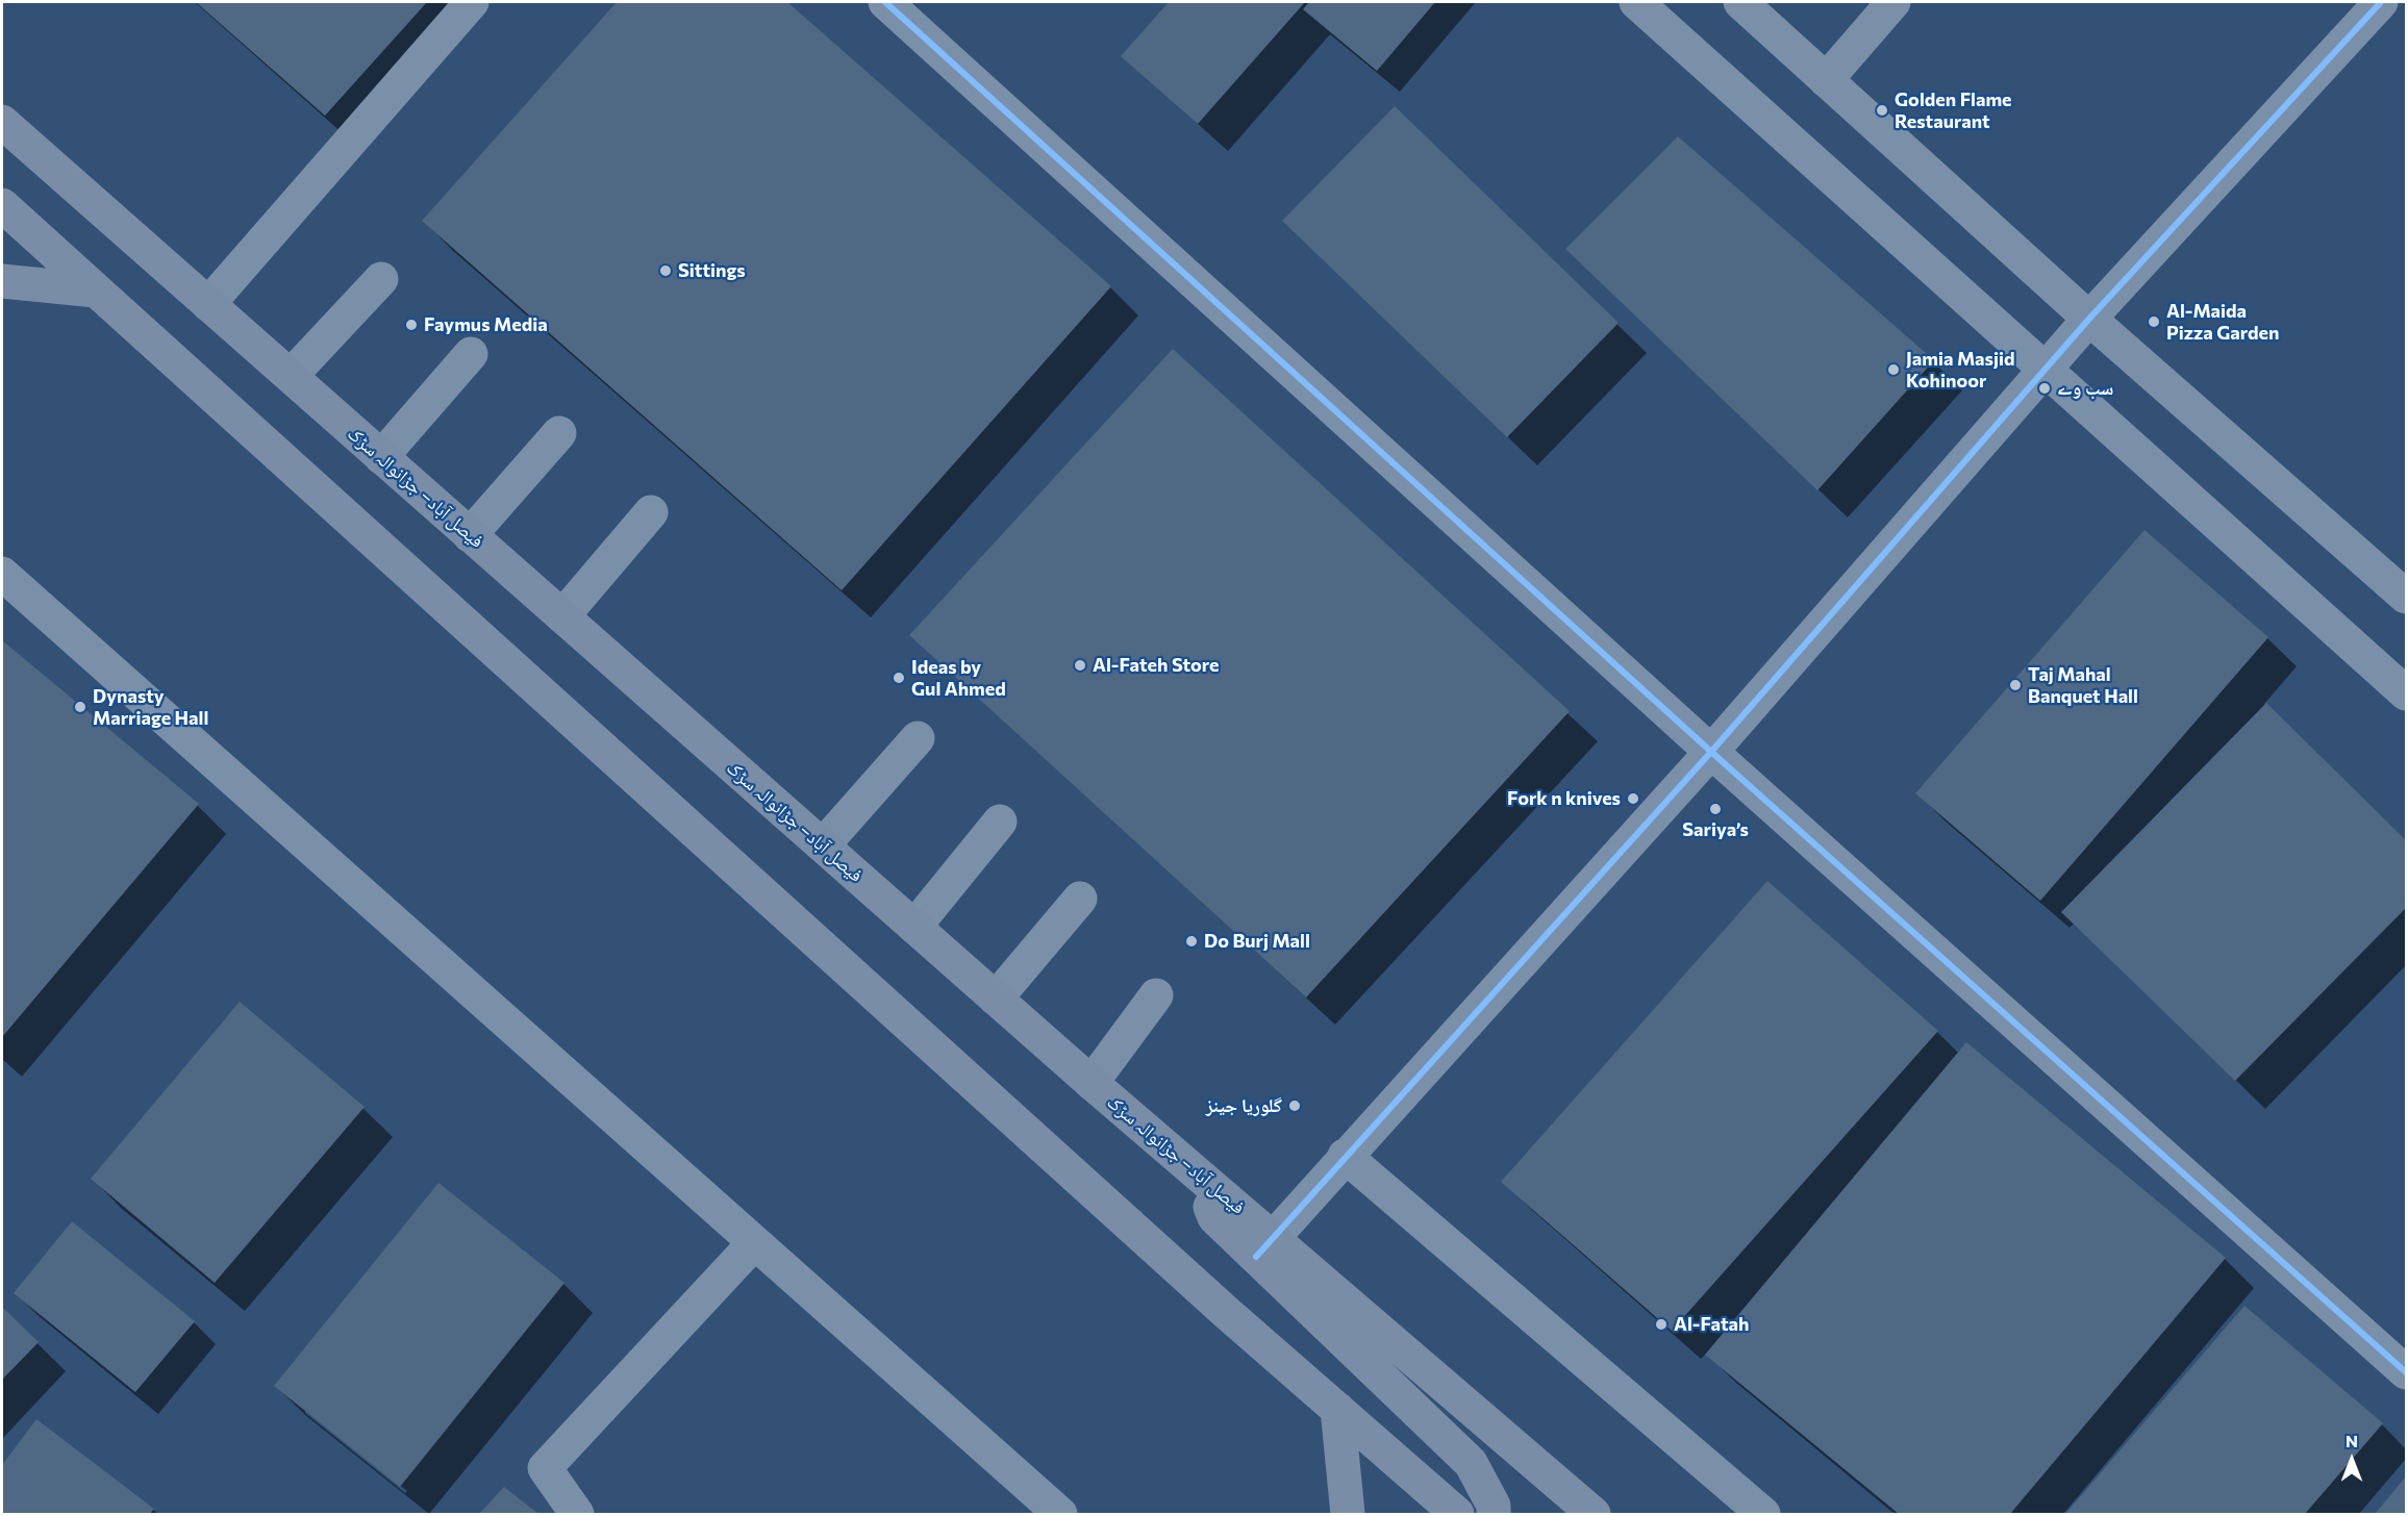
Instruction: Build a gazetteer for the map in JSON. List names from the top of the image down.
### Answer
{
  "streets": {
    "main road": ["فیصل آباد– جڑانوالہ سڑک"]
  },
  "places": [
    "Golden Flame Restaurant",
    "Sittings",
    "Al-Maida Pizza Garden",
    "Faymus Media",
    "Jamia Masjid Kohinoor",
    "سب وے",
    "Al-Fateh Store",
    "Ideas by Gul Ahmed",
    "Taj Mahal Banquet Hall",
    "Dynasty Marriage Hall",
    "Fork n knives",
    "Sariya’s",
    "Do Burj Mall",
    "گلوریا جینز",
    "Al-Fatah"
  ],
  "north": "top"
}
